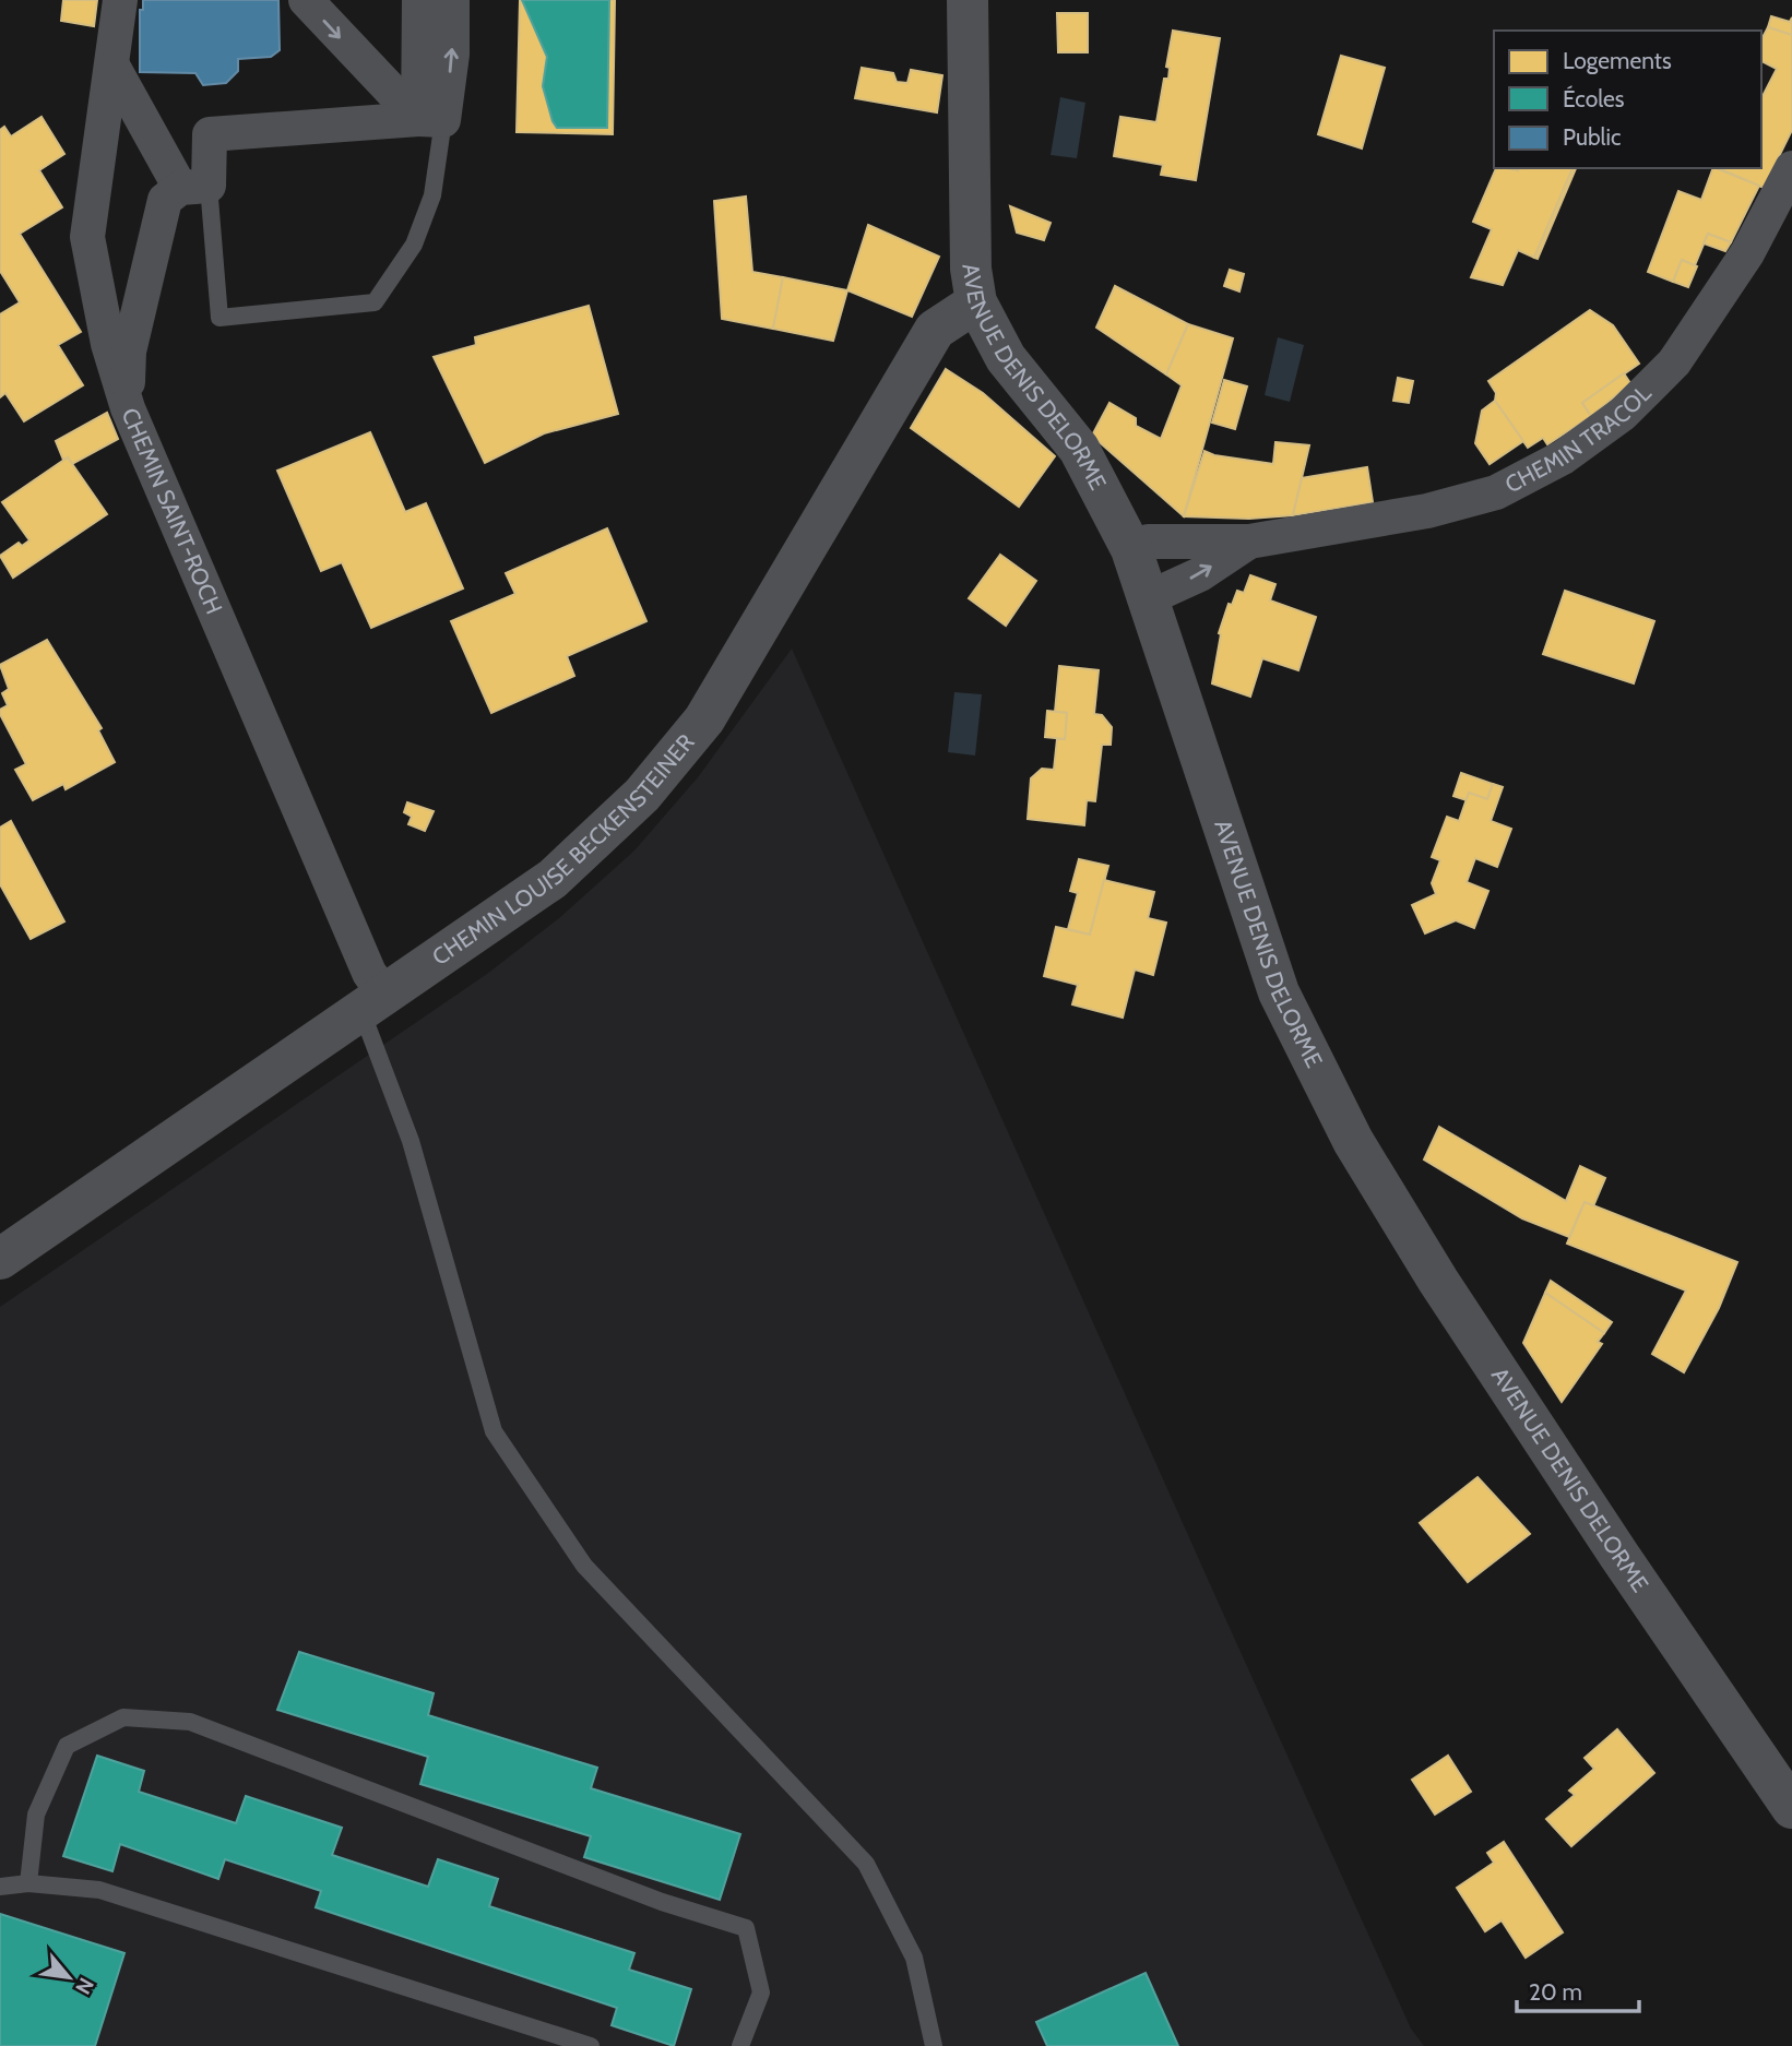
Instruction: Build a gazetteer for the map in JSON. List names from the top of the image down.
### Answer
{
  "streets": {
    "street": [
      "AVENUE DENIS DELORME",
      "CHEMIN TRACOL",
      "CHEMIN SAINT-ROCH",
      "CHEMIN LOUISE BECKENSTEINER"
    ]
  },
  "crossings": [
    ["AVENUE DENIS DELORME", "CHEMIN TRACOL"],
    ["AVENUE DENIS DELORME", "CHEMIN LOUISE BECKENSTEINER"],
    ["CHEMIN SAINT-ROCH", "CHEMIN LOUISE BECKENSTEINER"]
  ],
  "legend": ["Logements", "Écoles", "Public"],
  "scale_bar": "20 m",
  "north": "bottom right"
}
